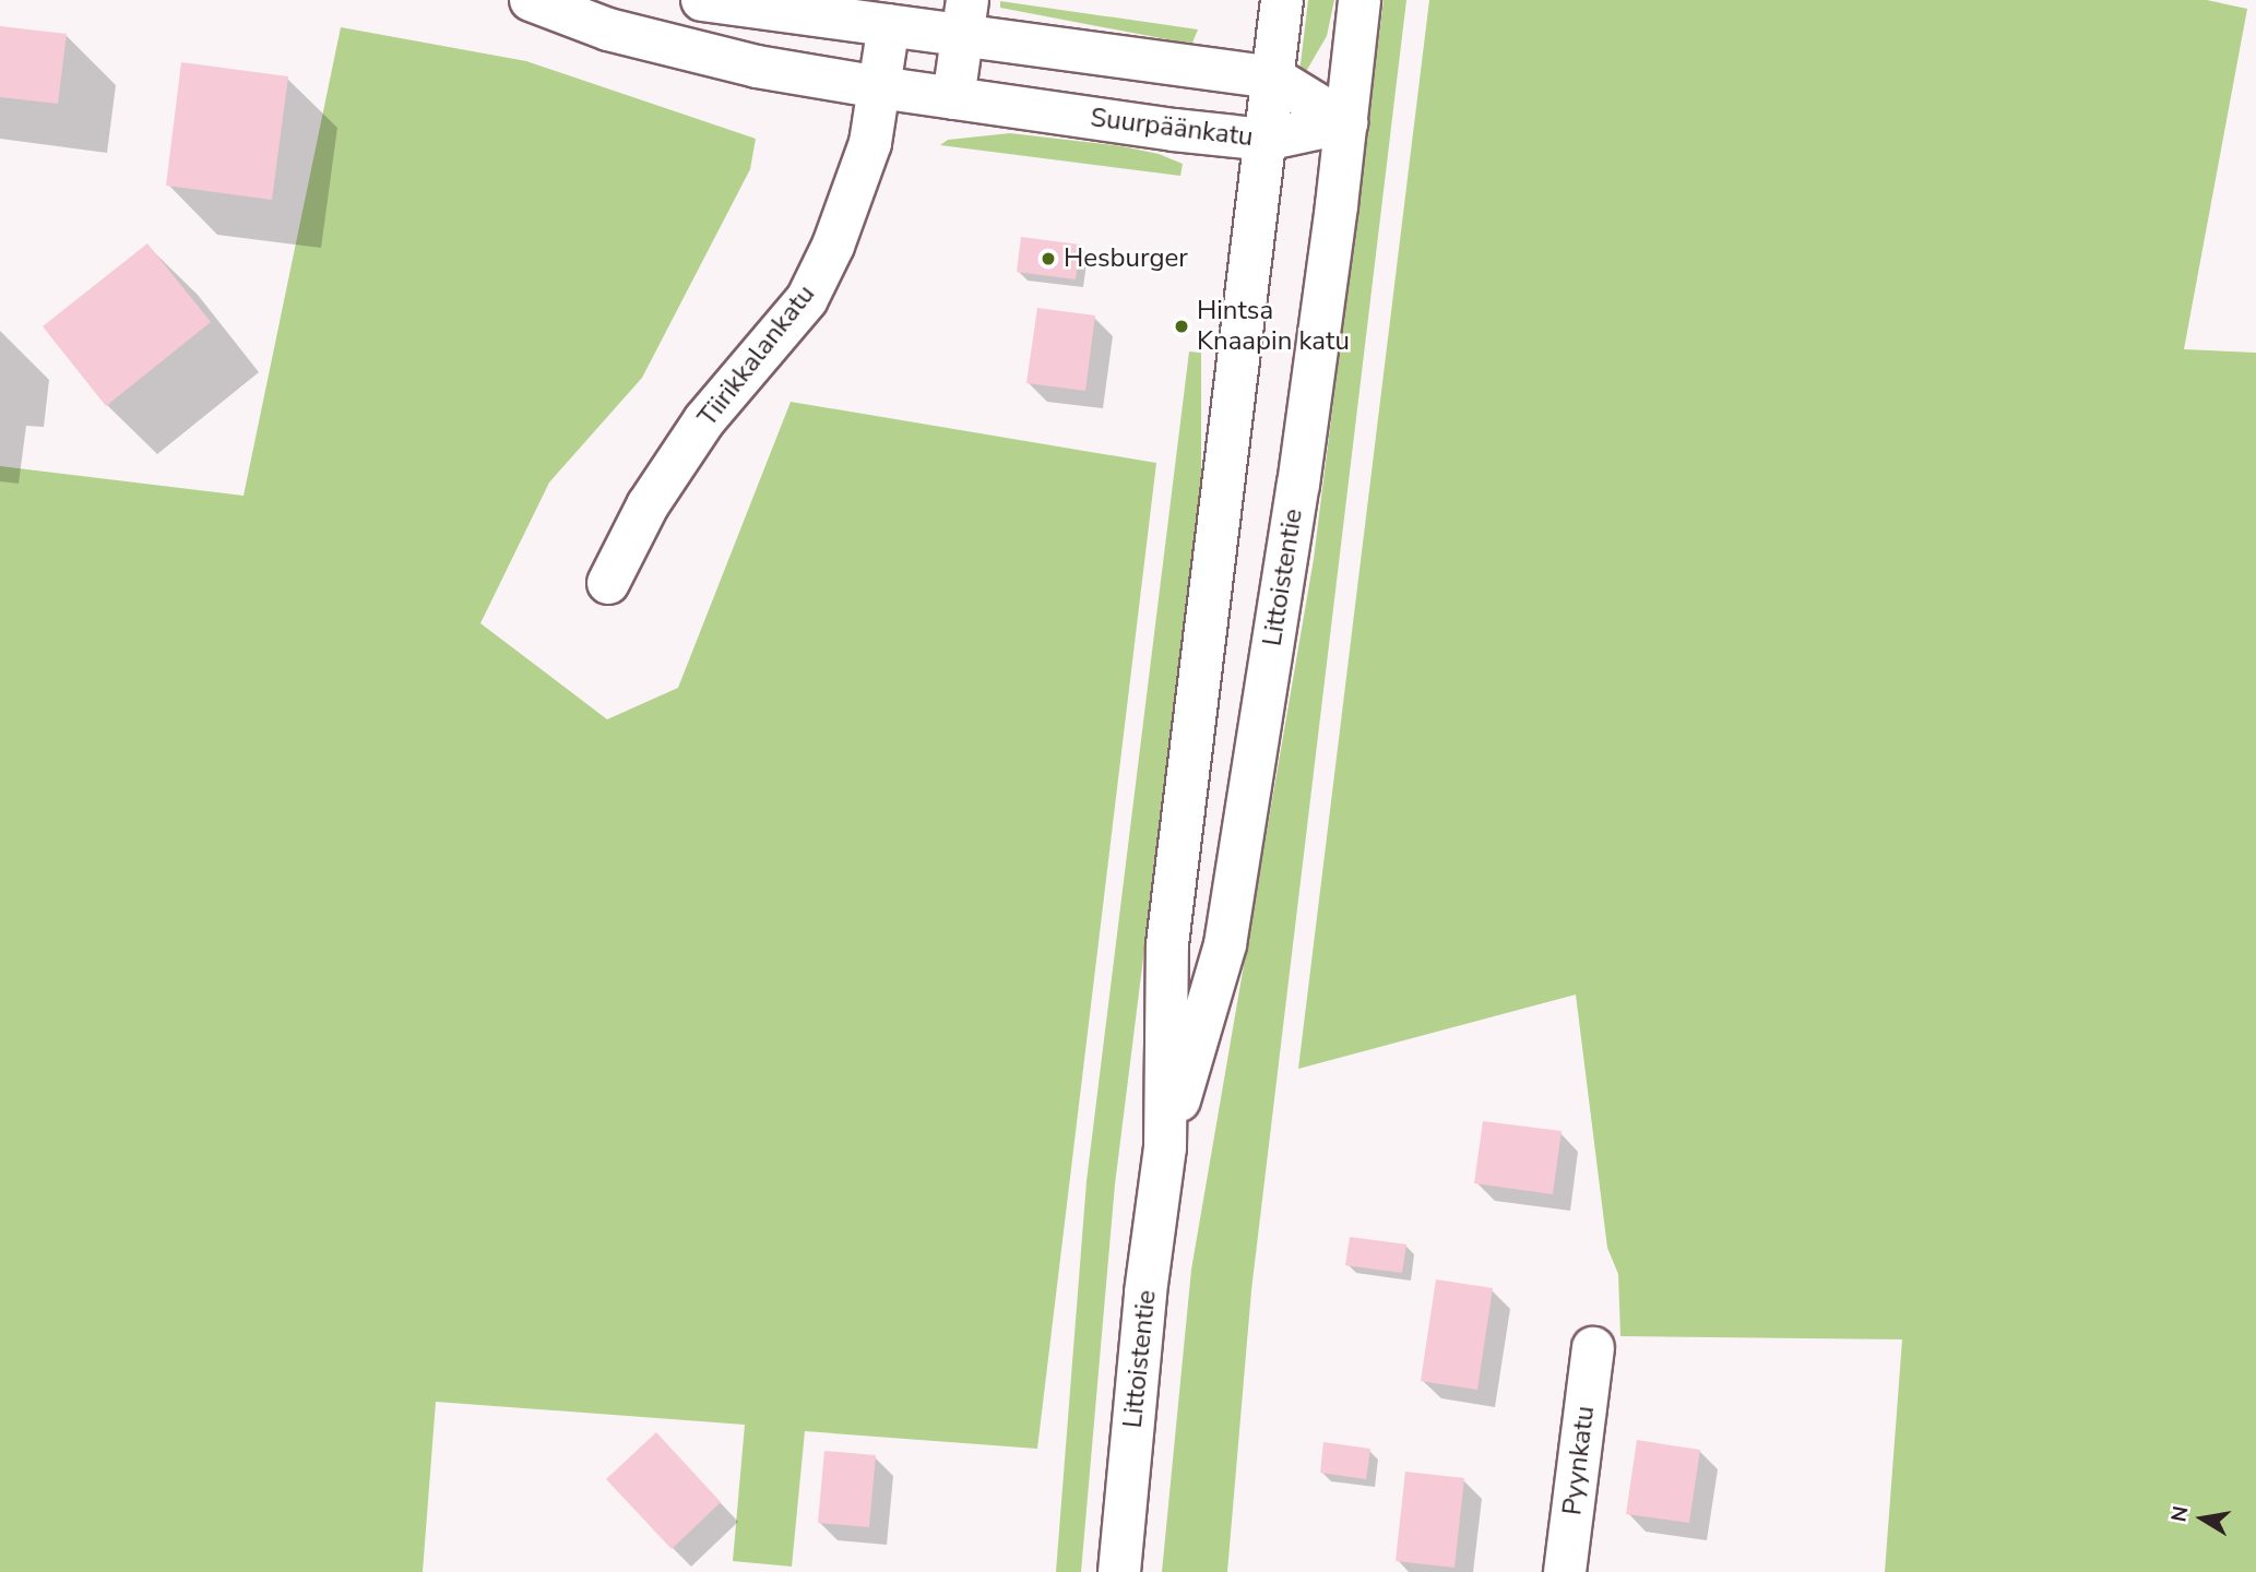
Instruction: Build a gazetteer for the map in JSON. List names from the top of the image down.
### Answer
{
  "streets": {
    "main road": [
      "Suurpäänkatu",
      "Tiirikkalankatu",
      "Littoistentie",
      "Pyynkatu"
    ]
  },
  "crossings": [
    ["Suurpäänkatu", "Tiirikkalankatu"],
    ["Suurpäänkatu", "Littoistentie"]
  ],
  "places": ["Hesburger", "Hintsa Knaapin katu"],
  "north": "left"
}
